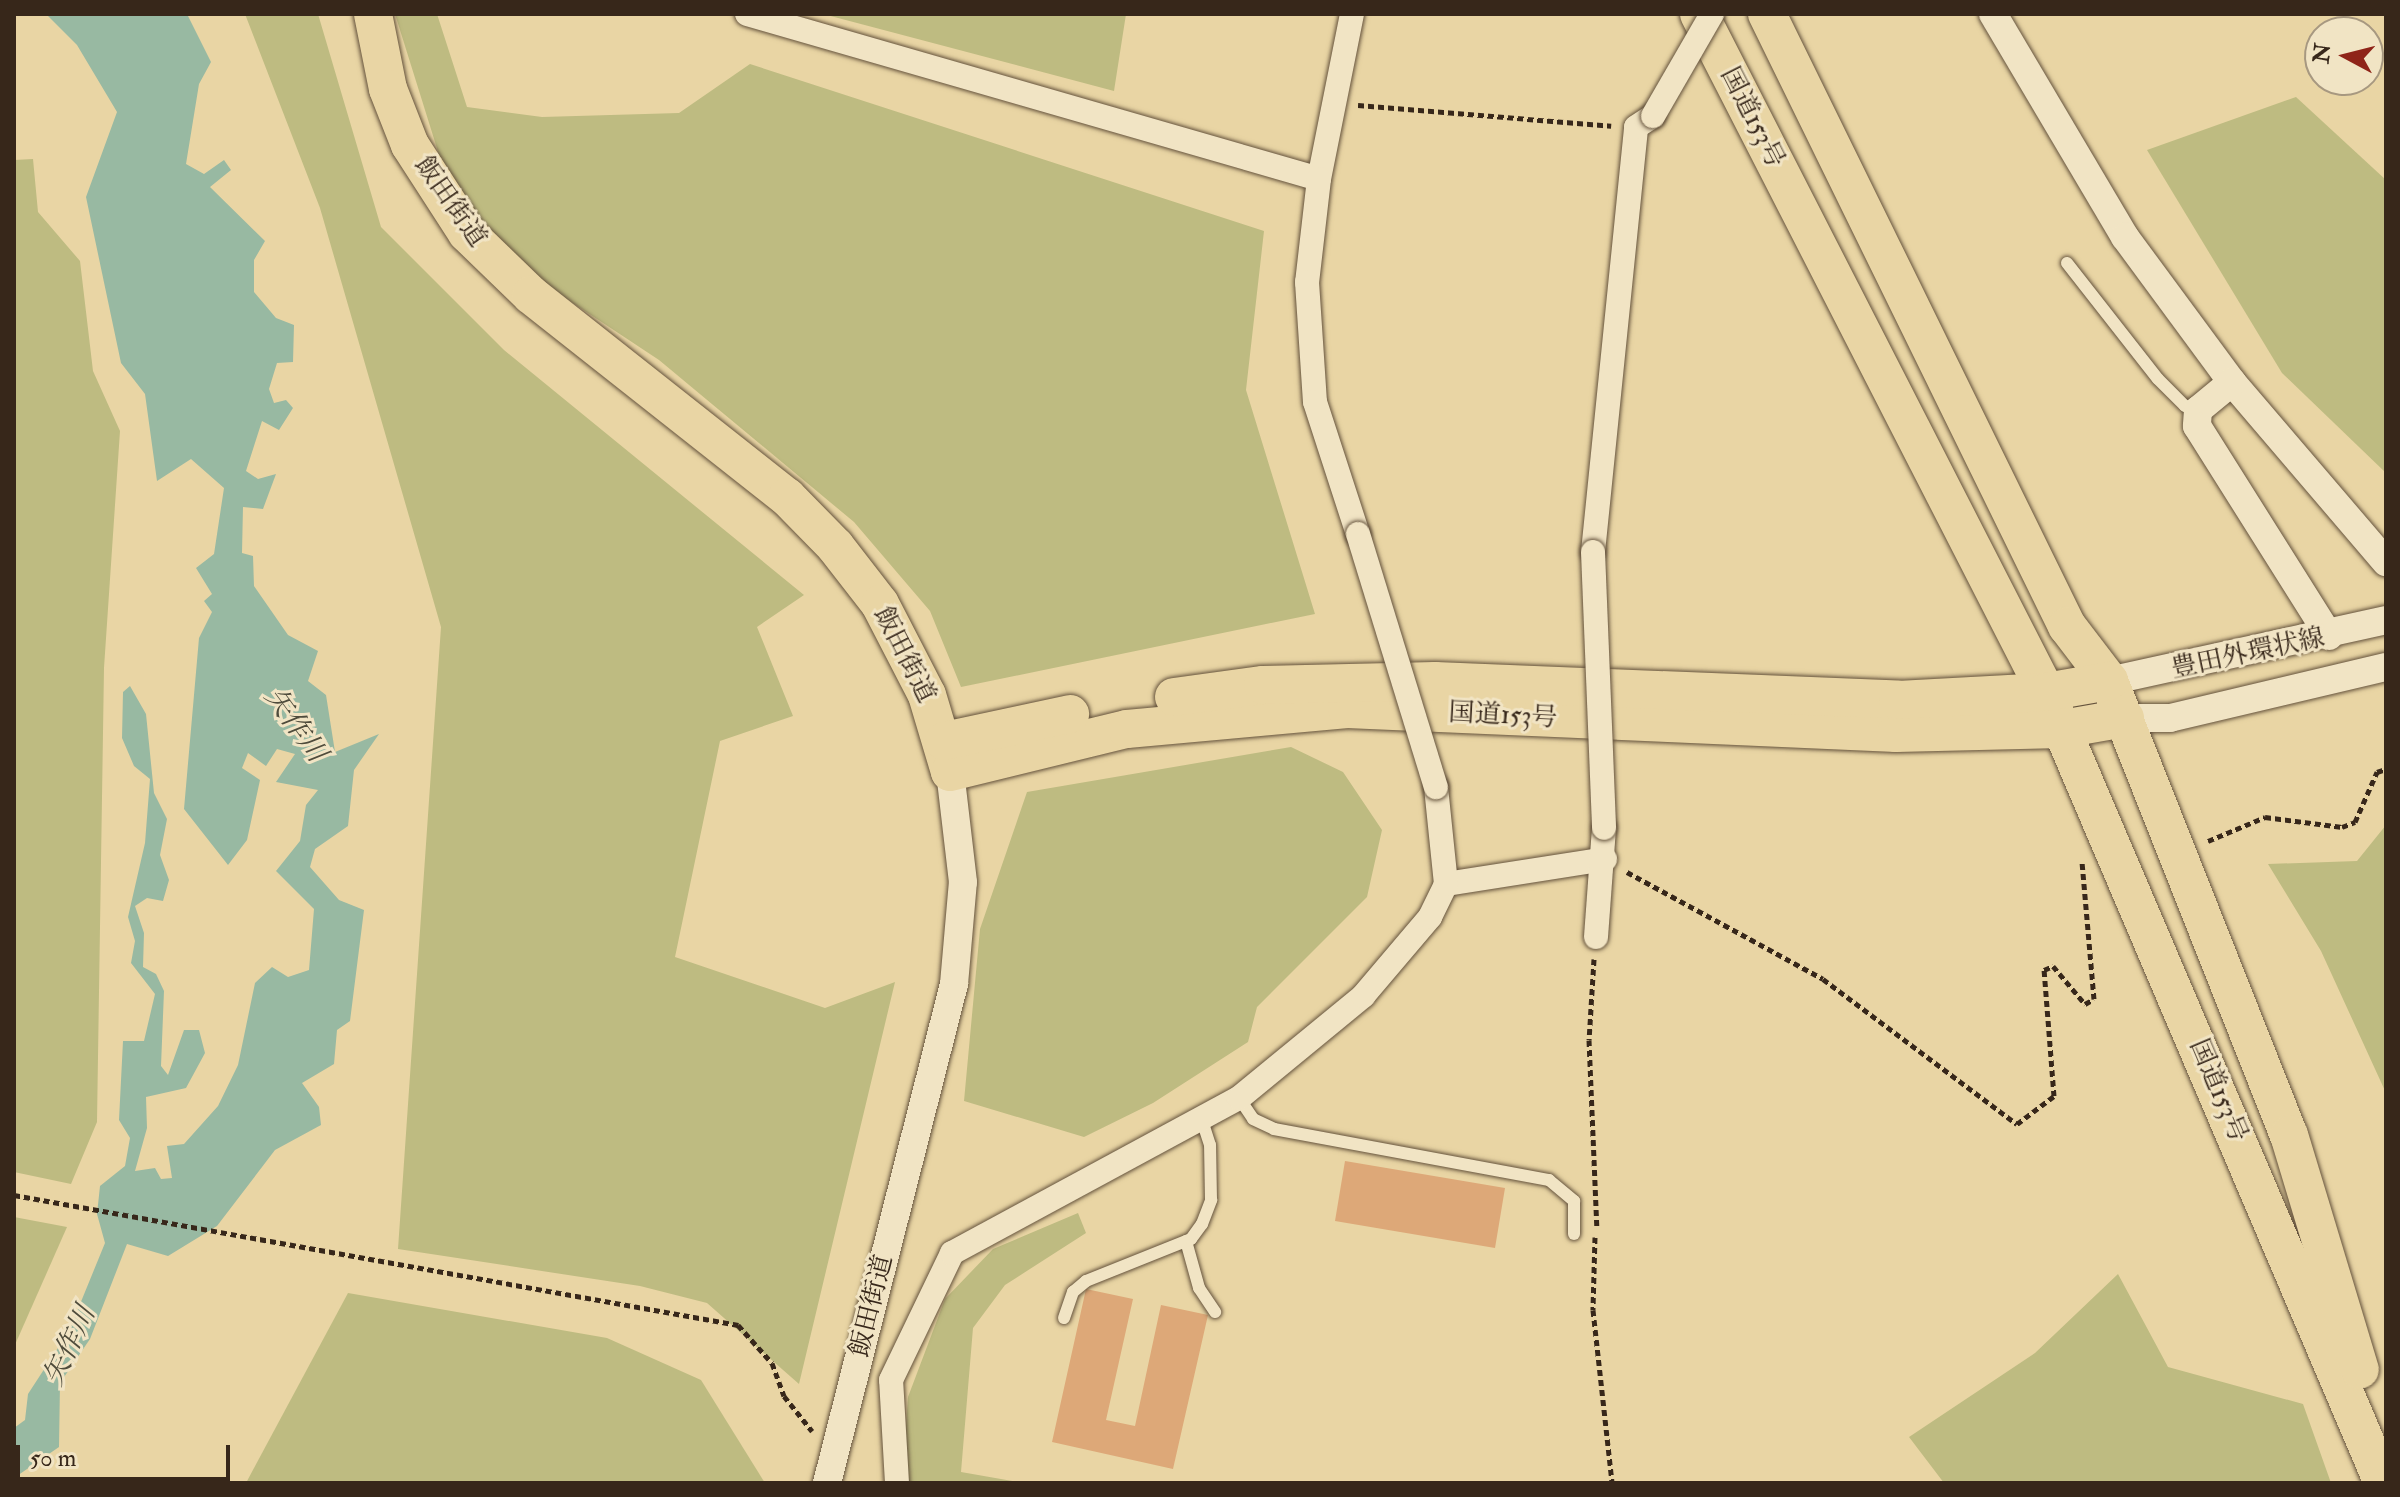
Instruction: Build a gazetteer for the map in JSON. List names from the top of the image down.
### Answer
{
  "streets": {
    "highway": ["国道153号", "飯田街道"],
    "street": ["豊田外環状線"]
  },
  "crossings": [
    ["国道153号", "飯田街道"],
    ["国道153号", "豊田外環状線"]
  ],
  "water": ["矢作川"],
  "scale_bar": "50 m",
  "north": "left"
}
